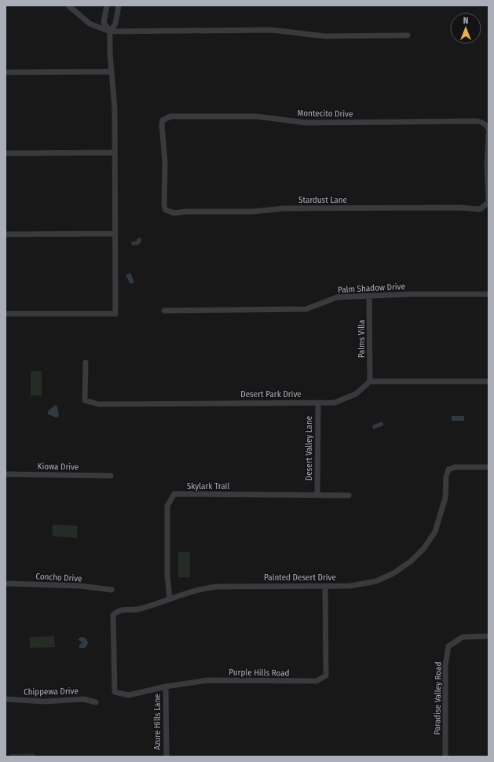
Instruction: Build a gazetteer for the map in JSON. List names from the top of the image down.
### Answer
{
  "streets": {
    "street": [
      "Montecito Drive",
      "Stardust Lane",
      "Palm Shadow Drive",
      "Palms Villa",
      "Desert Park Drive",
      "Desert Valley Lane",
      "Kiowa Drive",
      "Skylark Trail",
      "Concho Drive",
      "Painted Desert Drive",
      "Purple Hills Road",
      "Chippewa Drive",
      "Paradise Valley Road",
      "Azure Hills Lane"
    ]
  },
  "crossings": [
    ["Montecito Drive", "Stardust Lane"],
    ["Palm Shadow Drive", "Palms Villa"],
    ["Palms Villa", "Desert Park Drive"],
    ["Desert Park Drive", "Desert Valley Lane"],
    ["Desert Valley Lane", "Skylark Trail"],
    ["Skylark Trail", "Painted Desert Drive"],
    ["Painted Desert Drive", "Purple Hills Road"],
    ["Purple Hills Road", "Azure Hills Lane"]
  ],
  "north": "top"
}
